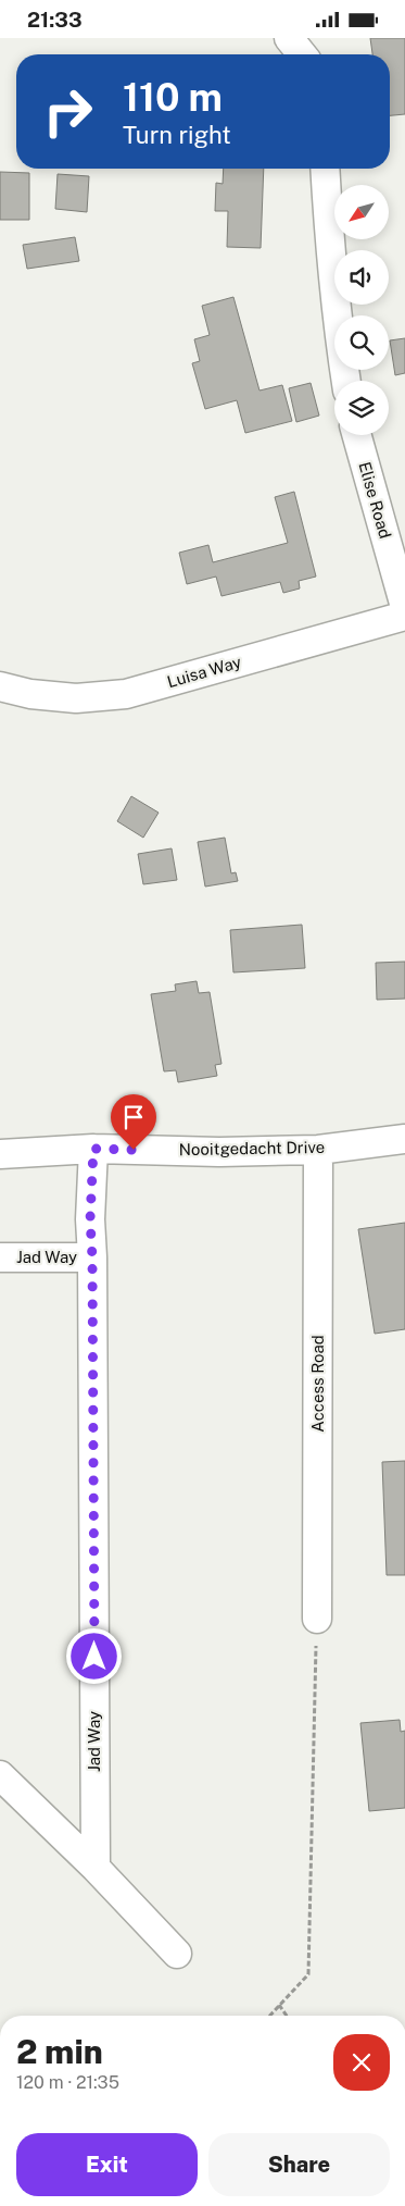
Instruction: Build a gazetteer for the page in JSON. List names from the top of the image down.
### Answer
{
  "streets": {
    "street": [
      "Elise Road",
      "Luisa Way",
      "Nooitgedacht Drive",
      "Jad Way",
      "Access Road"
    ]
  },
  "crossings": [
    ["Nooitgedacht Drive", "Jad Way"],
    ["Nooitgedacht Drive", "Access Road"]
  ],
  "north": "bottom left",
  "page": {
    "status": "21:33",
    "turn": ["110 m", "Turn right"],
    "heading": ["2 min", "120 m · 21:35"],
    "buttons": ["Exit", "Share"]
  }
}
